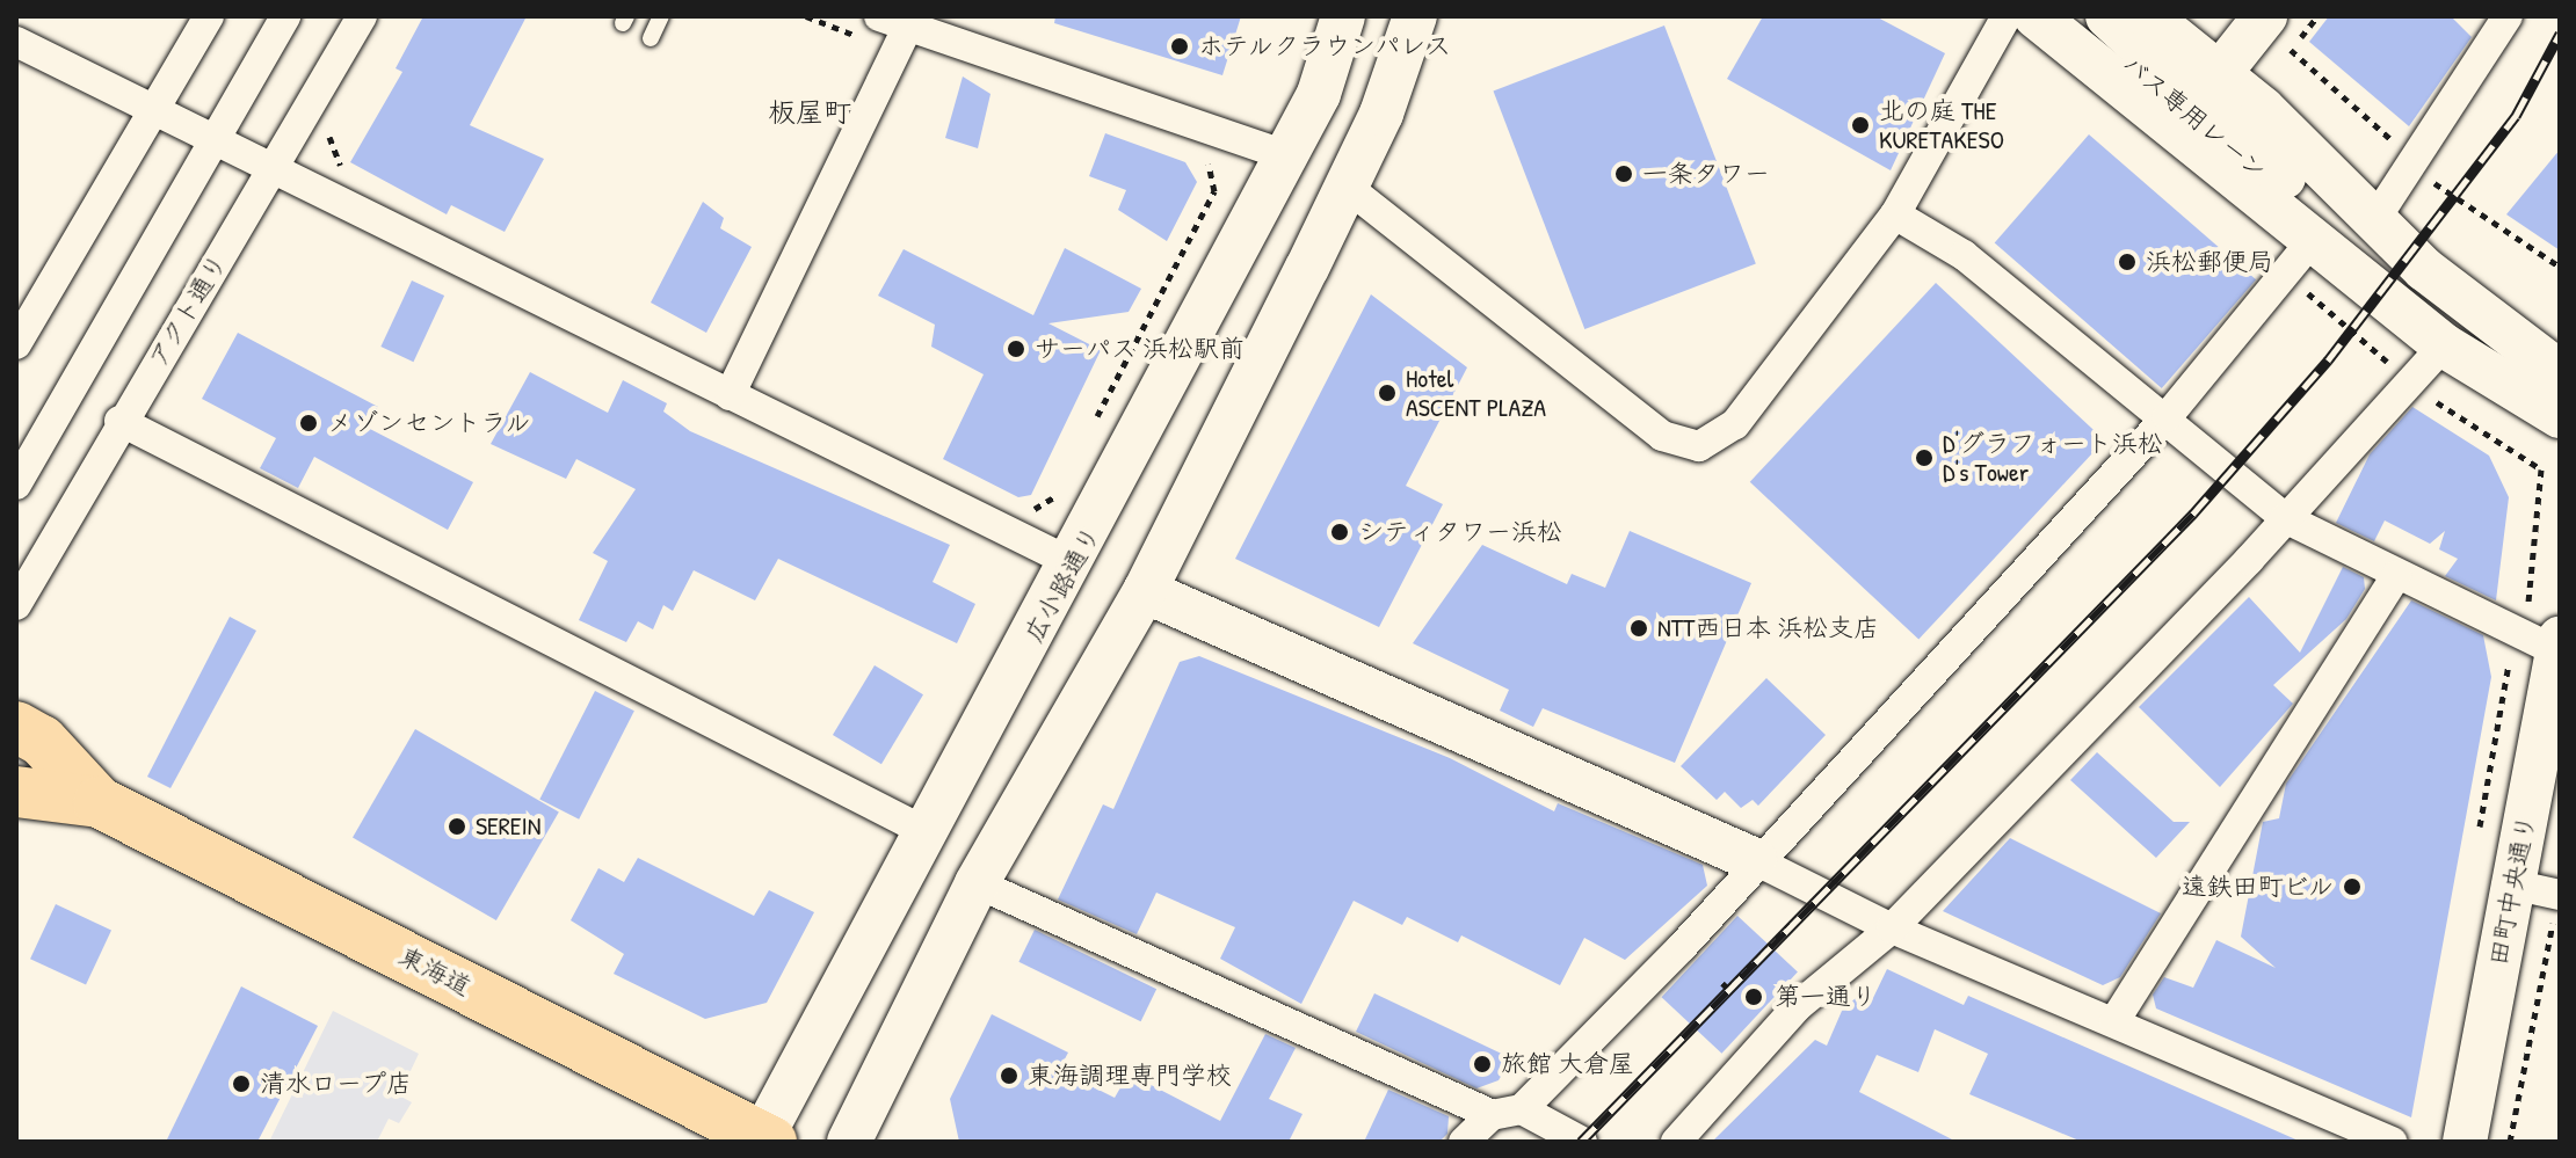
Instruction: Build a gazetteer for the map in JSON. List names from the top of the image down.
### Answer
{
  "streets": {
    "highway": ["東海道"],
    "street": [
      "バス専用レーン",
      "アクト通り",
      "広小路通り",
      "田町中央通り"
    ]
  },
  "crossings": [
    ["広小路通り", "東海道"]
  ],
  "districts": ["板屋町"],
  "places": [
    "ホテルクラウンパレス",
    "北の庭 THE KURETAKESO",
    "一条タワー",
    "浜松郵便局",
    "サーパス 浜松駅前",
    "Hotel ASCENT PLAZA",
    "メゾンセントラル",
    "D'グラフォート浜松 D's Tower",
    "シティタワー浜松",
    "NTT西日本 浜松支店",
    "SEREIN",
    "遠鉄田町ビル",
    "第一通り",
    "旅館 大倉屋",
    "東海調理専門学校",
    "清水ロープ店"
  ]
}
